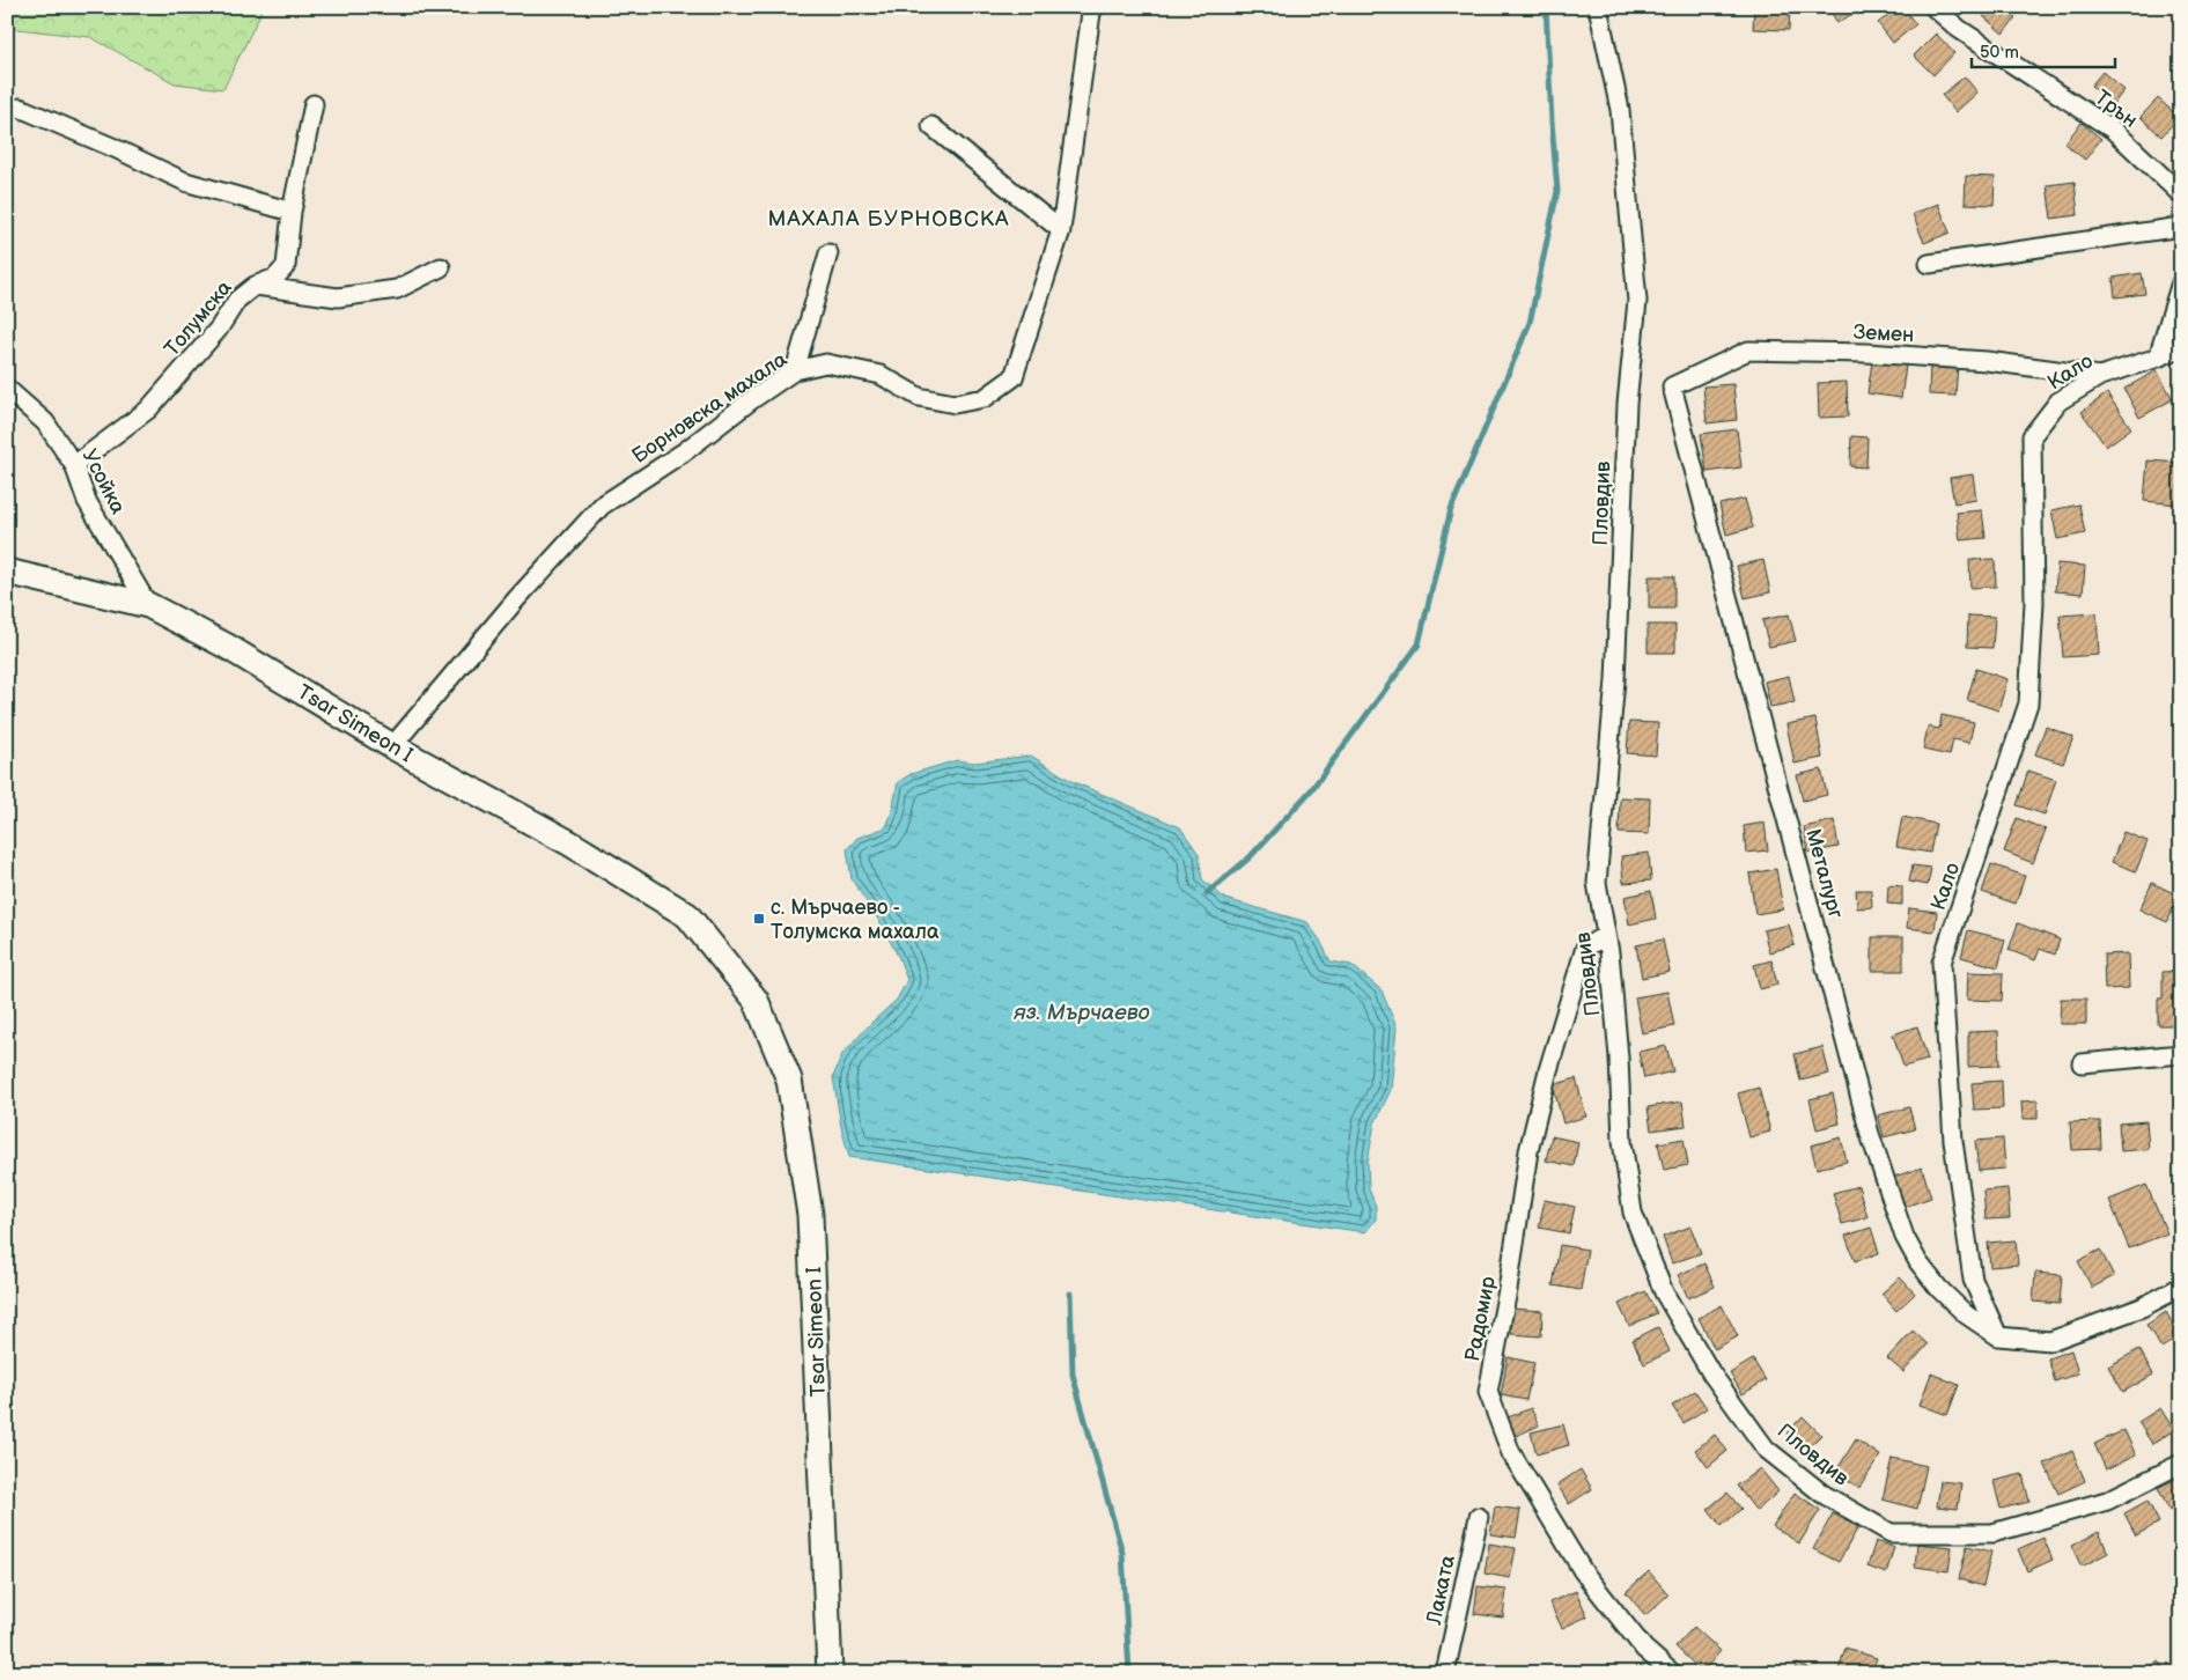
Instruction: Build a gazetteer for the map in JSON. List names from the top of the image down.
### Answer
{
  "streets": {
    "street": [
      "Трън",
      "Толумска",
      "Земен",
      "Кало",
      "Борновска махала",
      "Усойка",
      "Пловдив",
      "Tsar Simeon I",
      "Металург",
      "Радомир",
      "Лаката"
    ]
  },
  "crossings": [
    ["Толумска", "Усойка"],
    ["Земен", "Кало"],
    ["Земен", "Металург"],
    ["Кало", "Металург"],
    ["Борновска махала", "Tsar Simeon I"],
    ["Усойка", "Tsar Simeon I"],
    ["Пловдив", "Радомир"]
  ],
  "districts": ["МАХАЛА БУРНОВСКА"],
  "water": ["яз. Мърчаево"],
  "places": {
    "transit": ["с. Мърчаево - Толумска махала"]
  },
  "scale_bar": "50 m"
}
